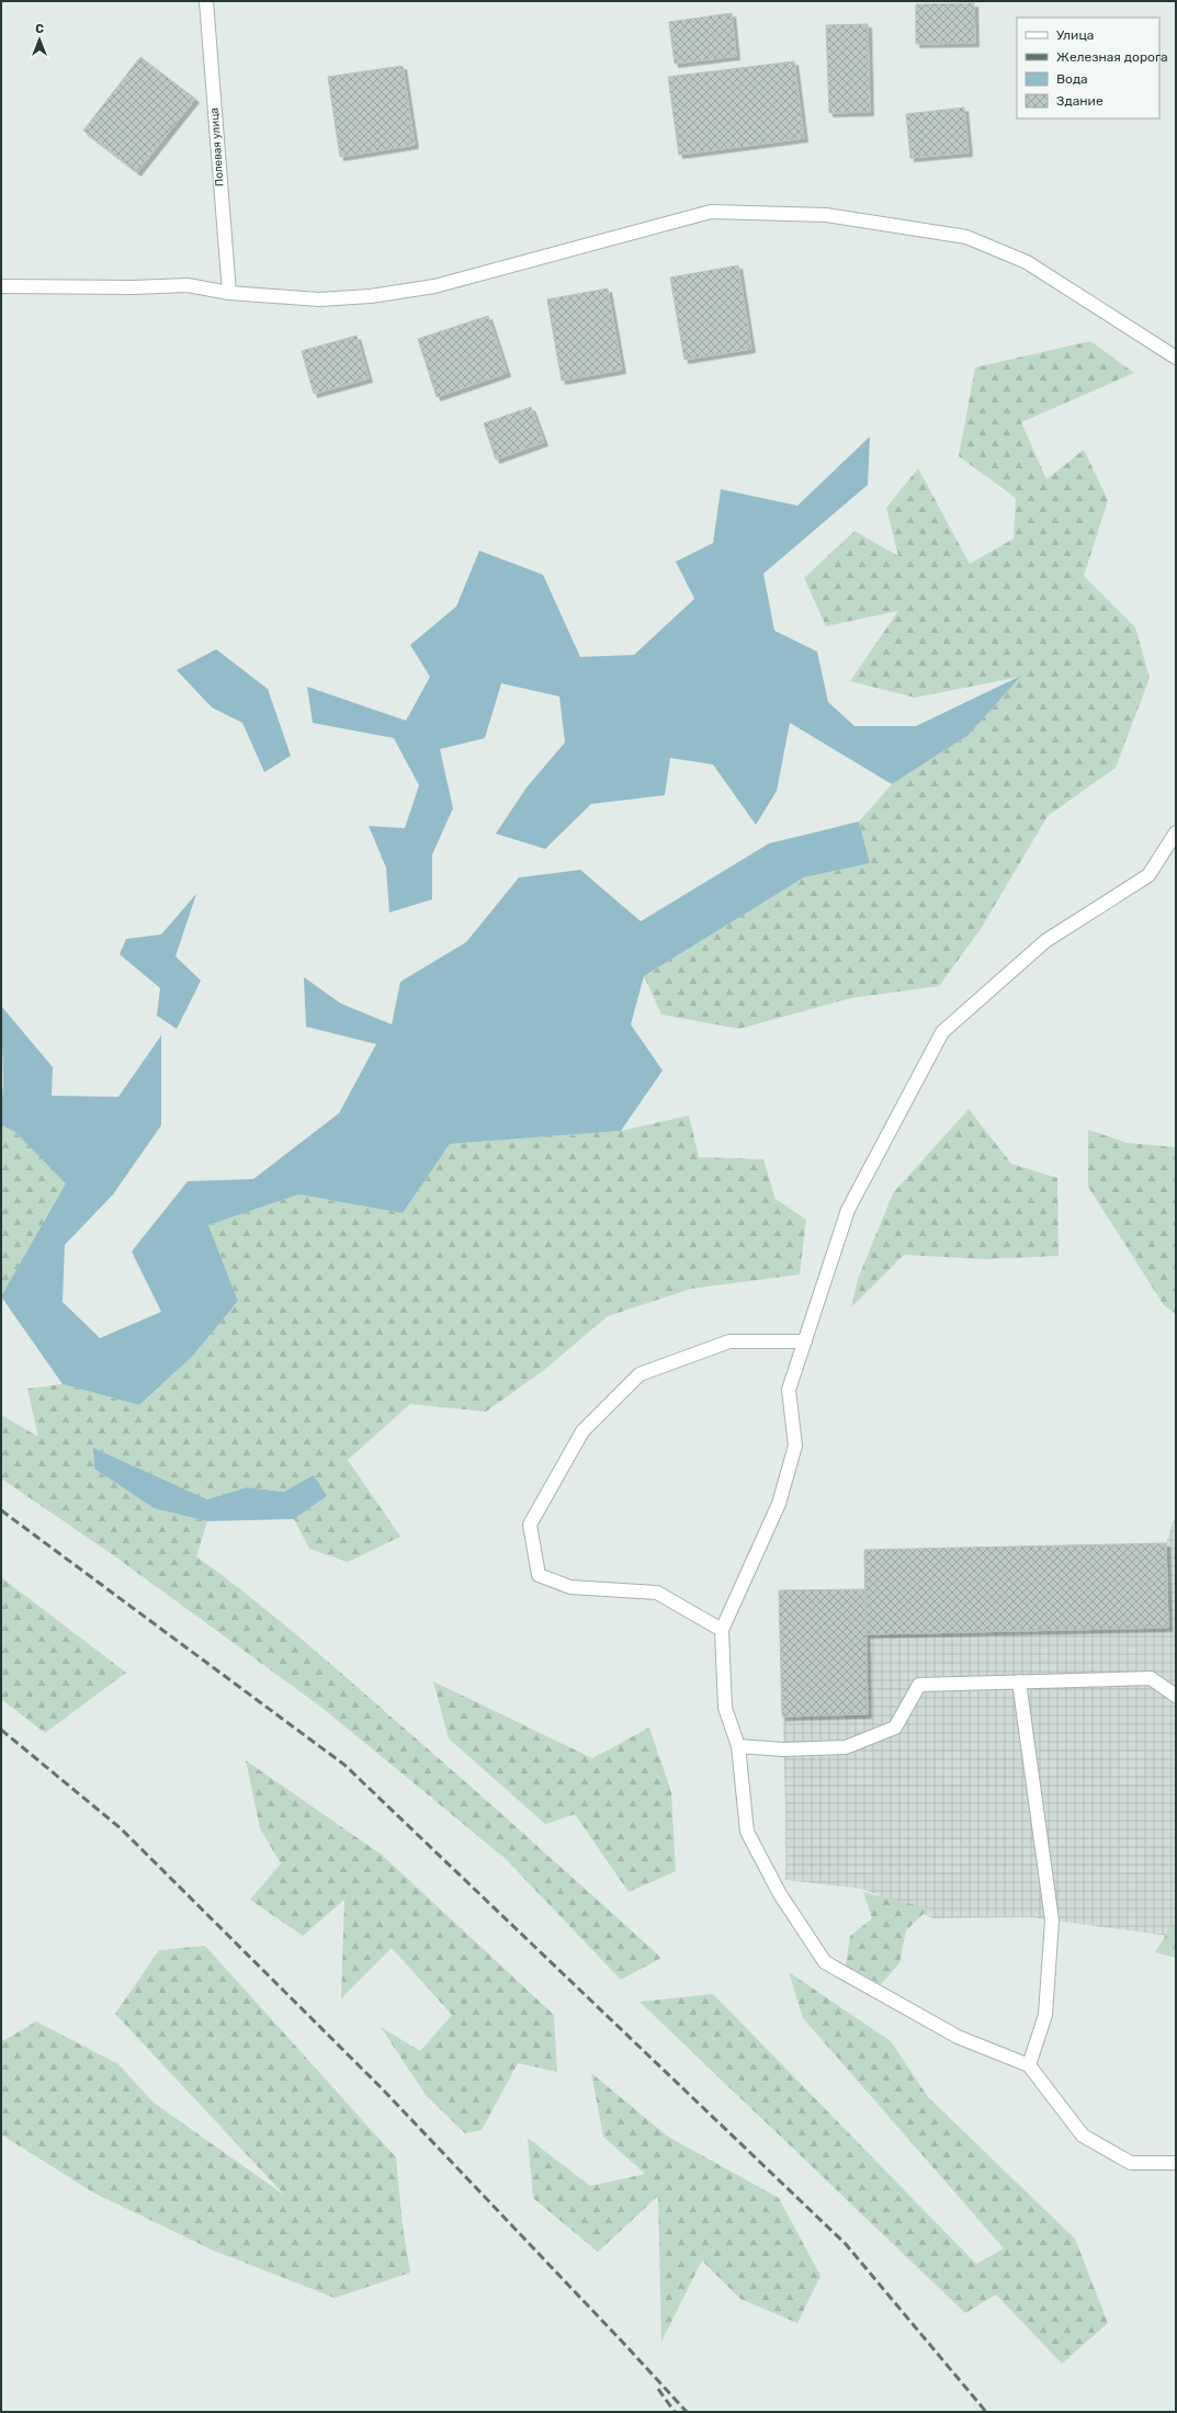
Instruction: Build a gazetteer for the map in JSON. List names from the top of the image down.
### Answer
{
  "streets": {
    "street": ["Полевая улица"]
  },
  "legend": [
    "Улица",
    "Железная дорога",
    "Вода",
    "Здание"
  ],
  "north": "top"
}
